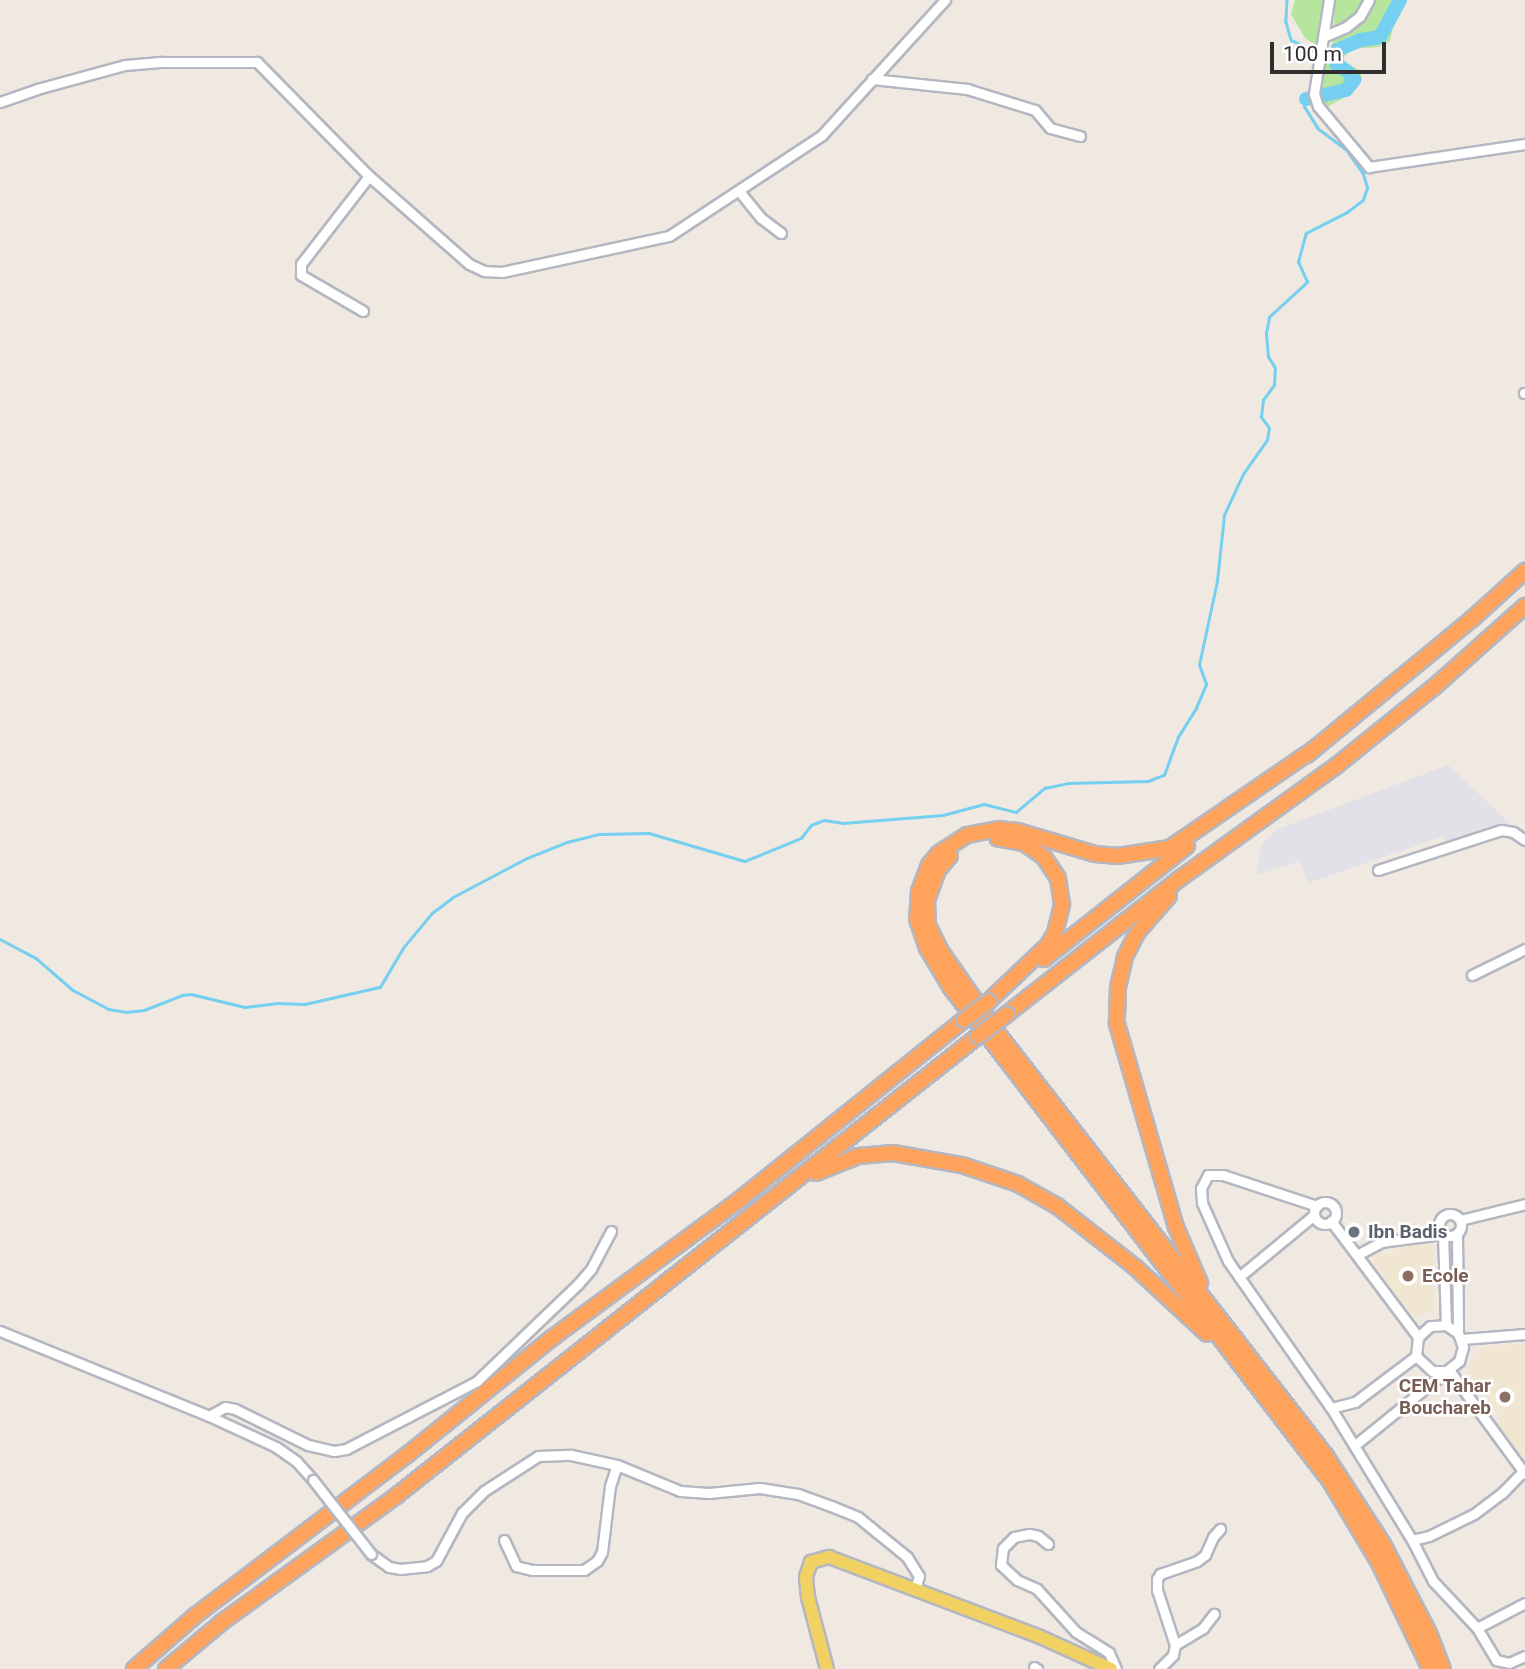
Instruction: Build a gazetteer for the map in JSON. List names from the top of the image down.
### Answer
{
  "places": ["Ibn Badis", "Ecole", "CEM Tahar Bouchareb"],
  "scale_bar": "100 m"
}
